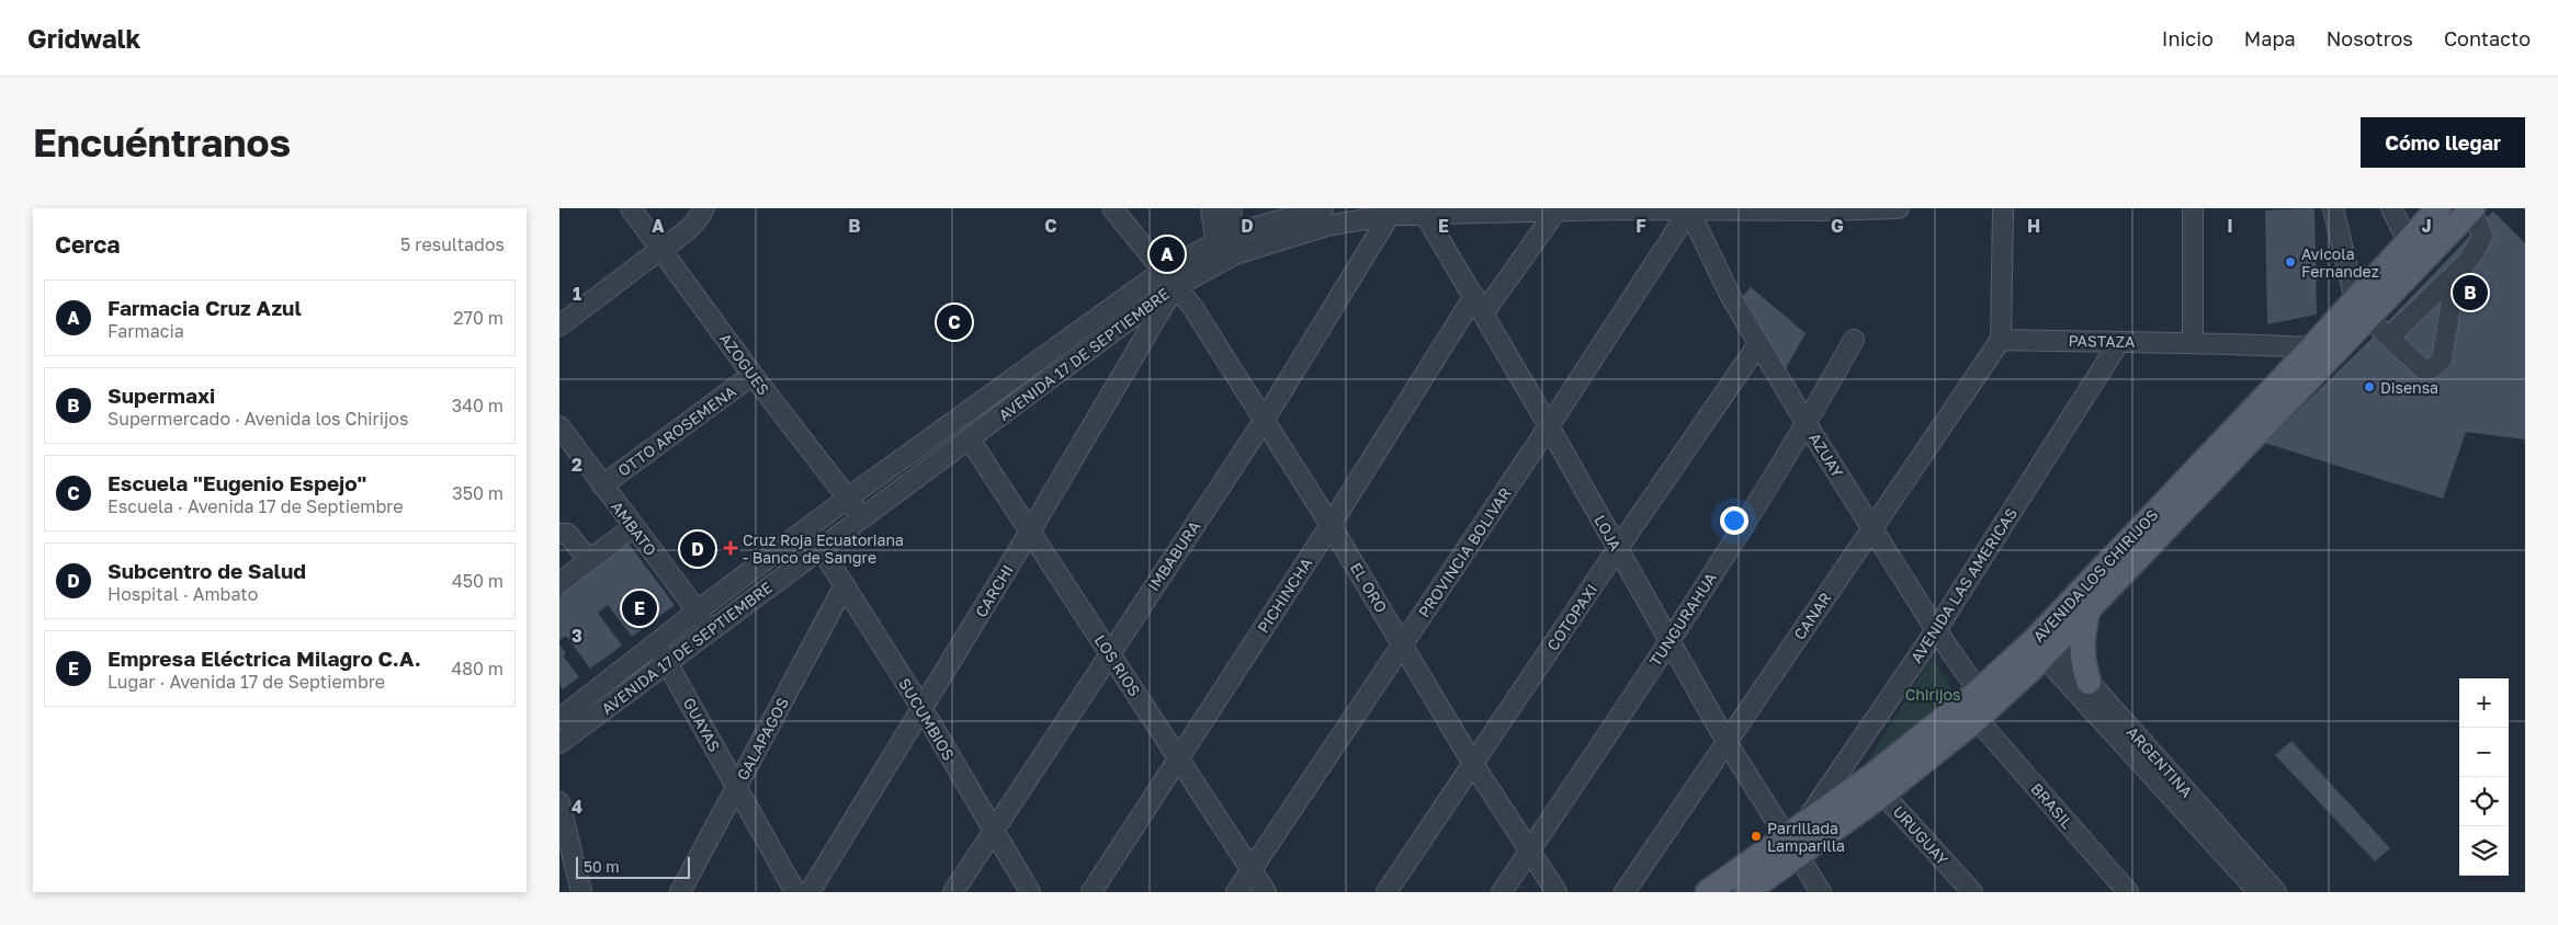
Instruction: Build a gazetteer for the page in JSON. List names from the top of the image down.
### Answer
{
  "streets": {
    "main road": ["AVENIDA LOS CHIRIJOS"],
    "street": [
      "PASTAZA",
      "AVENIDA 17 DE SEPTIEMBRE",
      "AZOGUES",
      "OTTO AROSEMENA",
      "AZUAY",
      "AMBATO",
      "LOJA",
      "PROVINCIA BOLIVAR",
      "IMBABURA",
      "AVENIDA LAS AMERICAS",
      "EL ORO",
      "CARCHI",
      "PICHINCHA",
      "CANAR",
      "COTOPAXI",
      "TUNGURAHUA",
      "LOS RIOS",
      "SUCUMBIOS",
      "GUAYAS",
      "GALAPAGOS",
      "ARGENTINA",
      "BRASIL",
      "URUGUAY"
    ]
  },
  "crossings": [
    ["PASTAZA", "AVENIDA LOS CHIRIJOS"],
    ["PASTAZA", "AVENIDA LAS AMERICAS"],
    ["PASTAZA", "CANAR"],
    ["AVENIDA 17 DE SEPTIEMBRE", "AZOGUES"],
    ["AVENIDA 17 DE SEPTIEMBRE", "AZUAY"],
    ["AVENIDA 17 DE SEPTIEMBRE", "AMBATO"],
    ["AVENIDA 17 DE SEPTIEMBRE", "LOJA"],
    ["AVENIDA 17 DE SEPTIEMBRE", "PROVINCIA BOLIVAR"],
    ["AVENIDA 17 DE SEPTIEMBRE", "IMBABURA"],
    ["AVENIDA 17 DE SEPTIEMBRE", "EL ORO"],
    ["AVENIDA 17 DE SEPTIEMBRE", "CARCHI"],
    ["AVENIDA 17 DE SEPTIEMBRE", "PICHINCHA"],
    ["AVENIDA 17 DE SEPTIEMBRE", "LOS RIOS"],
    ["AVENIDA 17 DE SEPTIEMBRE", "SUCUMBIOS"],
    ["AVENIDA 17 DE SEPTIEMBRE", "GUAYAS"],
    ["AZOGUES", "OTTO AROSEMENA"],
    ["OTTO AROSEMENA", "AMBATO"],
    ["AZUAY", "PROVINCIA BOLIVAR"],
    ["AZUAY", "AVENIDA LOS CHIRIJOS"],
    ["AZUAY", "AVENIDA LAS AMERICAS"],
    ["AZUAY", "CANAR"],
    ["AZUAY", "COTOPAXI"],
    ["AZUAY", "TUNGURAHUA"],
    ["AZUAY", "BRASIL"],
    ["LOJA", "PROVINCIA BOLIVAR"],
    ["LOJA", "AVENIDA LOS CHIRIJOS"],
    ["LOJA", "AVENIDA LAS AMERICAS"],
    ["LOJA", "PICHINCHA"],
    ["LOJA", "CANAR"],
    ["LOJA", "COTOPAXI"],
    ["LOJA", "TUNGURAHUA"],
    ["PROVINCIA BOLIVAR", "EL ORO"],
    ["PROVINCIA BOLIVAR", "LOS RIOS"],
    ["IMBABURA", "EL ORO"],
    ["IMBABURA", "LOS RIOS"],
    ["IMBABURA", "SUCUMBIOS"],
    ["AVENIDA LOS CHIRIJOS", "AVENIDA LAS AMERICAS"],
    ["AVENIDA LOS CHIRIJOS", "ARGENTINA"],
    ["AVENIDA LOS CHIRIJOS", "BRASIL"],
    ["AVENIDA LOS CHIRIJOS", "URUGUAY"],
    ["EL ORO", "CARCHI"],
    ["EL ORO", "PICHINCHA"],
    ["EL ORO", "COTOPAXI"],
    ["EL ORO", "TUNGURAHUA"],
    ["CARCHI", "LOS RIOS"],
    ["CARCHI", "SUCUMBIOS"],
    ["PICHINCHA", "LOS RIOS"],
    ["SUCUMBIOS", "GALAPAGOS"],
    ["GUAYAS", "GALAPAGOS"]
  ],
  "parks": ["Chirijos"],
  "places": {
    "other": ["Avicola Fernandez", "Disensa", "Parrillada Lamparilla"],
    "health": ["Cruz Roja Ecuatoriana - Banco de Sangre"]
  },
  "scale_bar": "50 m",
  "page": {
    "header": "Gridwalk",
    "nav": [
      "Inicio",
      "Mapa",
      "Nosotros",
      "Contacto"
    ],
    "buttons": "Cómo llegar",
    "title": "Encuéntranos",
    "heading": ["Cerca", "5 resultados"],
    "pins": [
      "A",
      "B",
      "C",
      "D",
      "E"
    ],
    "list": [
      {
        "mark": "A",
        "name": "Farmacia Cruz Azul",
        "note": "Farmacia",
        "value": "270 m"
      },
      {
        "mark": "B",
        "name": "Supermaxi",
        "note": "Supermercado · Avenida los Chirijos",
        "value": "340 m"
      },
      {
        "mark": "C",
        "name": "Escuela \"Eugenio Espejo\"",
        "note": "Escuela · Avenida 17 de Septiembre",
        "value": "350 m"
      },
      {
        "mark": "D",
        "name": "Subcentro de Salud",
        "note": "Hospital · Ambato",
        "value": "450 m"
      },
      {
        "mark": "E",
        "name": "Empresa Eléctrica Milagro C.A.",
        "note": "Lugar · Avenida 17 de Septiembre",
        "value": "480 m"
      }
    ],
    "map_buttons": ["+", "−"],
    "scale": "50 m"
  },
  "grid": {
    "columns": [
      "A",
      "B",
      "C",
      "D",
      "E",
      "F",
      "G",
      "H",
      "I",
      "J"
    ],
    "rows": [
      "1",
      "2",
      "3",
      "4"
    ]
  }
}
